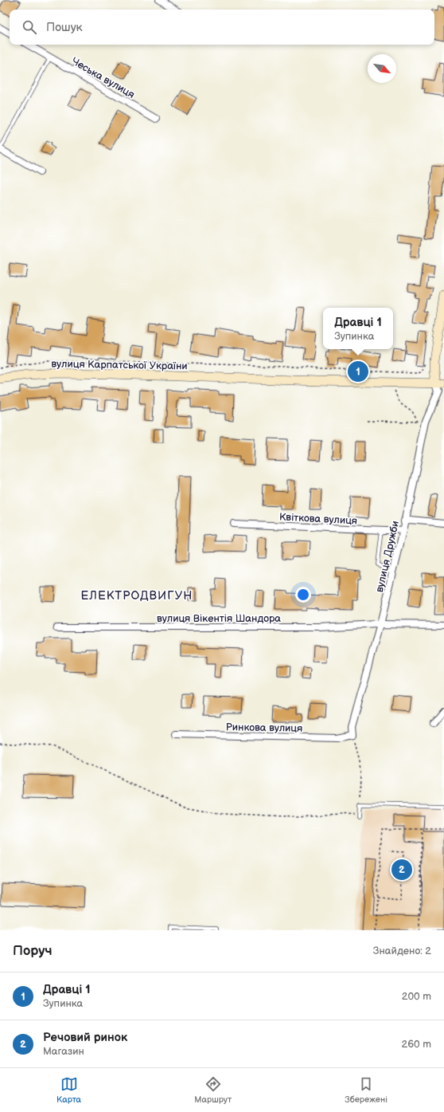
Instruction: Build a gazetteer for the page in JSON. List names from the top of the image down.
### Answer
{
  "streets": {
    "main road": ["вулиця Карпатської України"],
    "street": [
      "Чеська вулиця",
      "Квіткова вулиця",
      "вулиця Дружби",
      "вулиця Вікентія Шандора",
      "Ринкова вулиця"
    ]
  },
  "crossings": [
    ["вулиця Карпатської України", "вулиця Дружби"],
    ["Квіткова вулиця", "вулиця Дружби"],
    ["вулиця Дружби", "вулиця Вікентія Шандора"],
    ["вулиця Дружби", "Ринкова вулиця"]
  ],
  "districts": ["ЕЛЕКТРОДВИГУН"],
  "north": "bottom right",
  "page": {
    "search": "Пошук",
    "popup": ["Дравці 1", "Зупинка"],
    "pins": ["1", "2"],
    "heading": ["Поруч", "Знайдено: 2"],
    "list": [
      {
        "mark": "1",
        "name": "Дравці 1",
        "note": "Зупинка",
        "value": "200 m"
      },
      {
        "mark": "2",
        "name": "Речовий ринок",
        "note": "Магазин",
        "value": "260 m"
      }
    ],
    "nav": ["Карта", "Маршрут", "Збережені"]
  }
}
